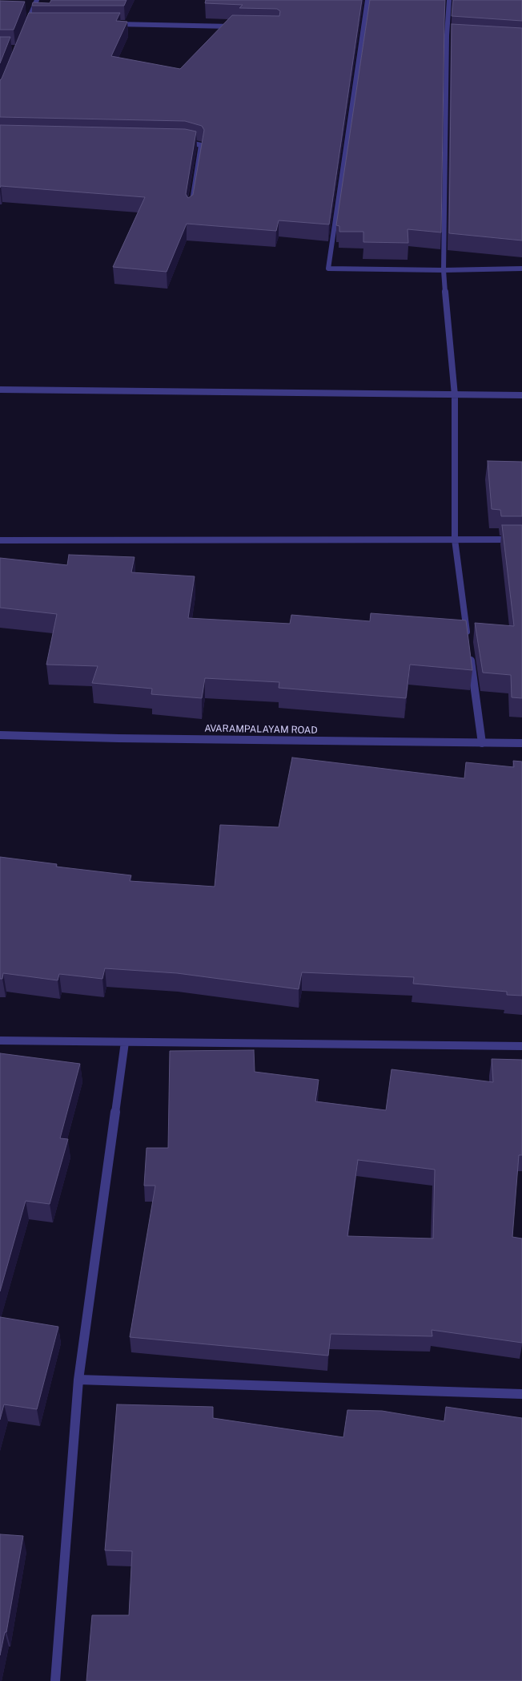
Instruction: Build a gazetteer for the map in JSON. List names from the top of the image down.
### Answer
{
  "streets": {
    "street": ["AVARAMPALAYAM ROAD"]
  }
}
